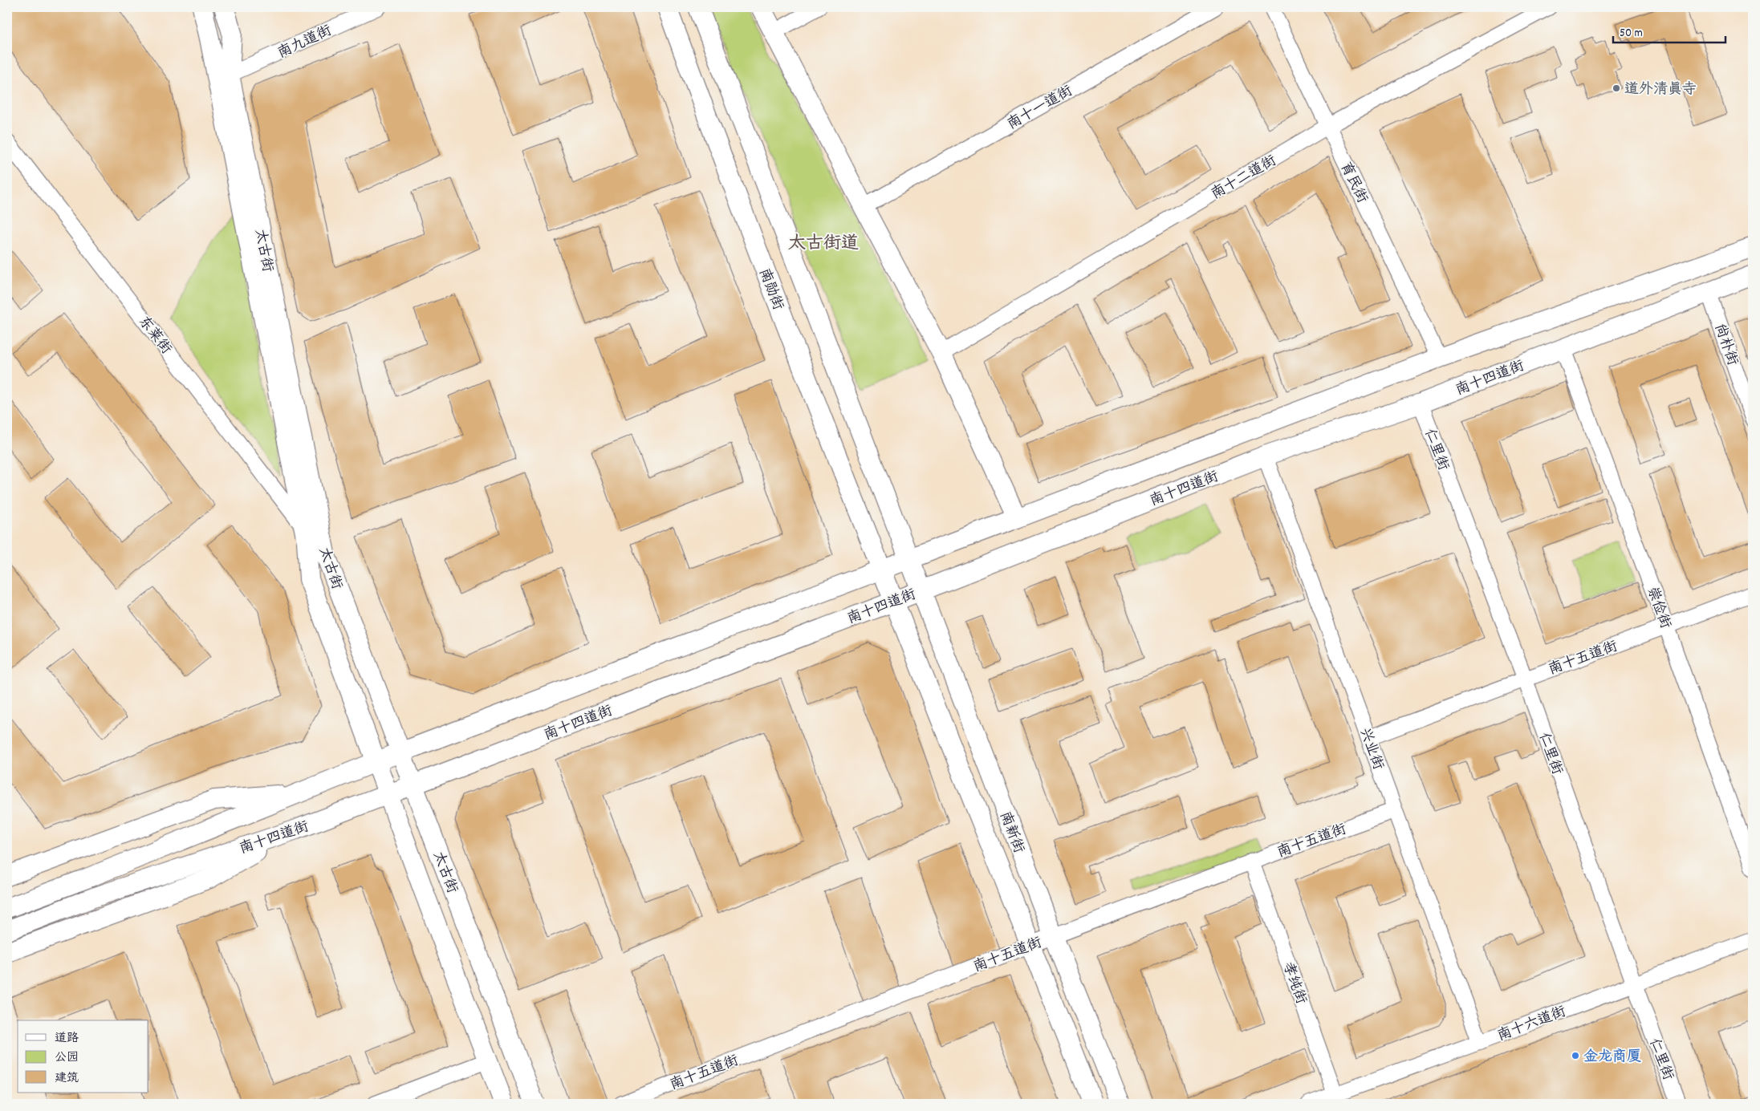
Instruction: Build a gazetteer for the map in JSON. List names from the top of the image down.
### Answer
{
  "streets": {
    "main road": [
      "太古街",
      "南勋街",
      "南十四道街",
      "南新街"
    ],
    "street": [
      "南九道街",
      "南十一道街",
      "南十二道街",
      "育民街",
      "东莱街",
      "尚朴街",
      "仁里街",
      "崇俭街",
      "南十五道街",
      "兴业街",
      "孝纯街",
      "南十六道街"
    ]
  },
  "crossings": [
    ["南九道街", "太古街"],
    ["南十二道街", "育民街"],
    ["太古街", "东莱街"],
    ["太古街", "南十四道街"],
    ["南勋街", "南新街"],
    ["尚朴街", "南十四道街"],
    ["南十四道街", "仁里街"],
    ["南十四道街", "崇俭街"],
    ["南十四道街", "兴业街"],
    ["南十四道街", "南新街"],
    ["仁里街", "南十五道街"],
    ["仁里街", "南十六道街"],
    ["崇俭街", "南十五道街"],
    ["南十五道街", "兴业街"],
    ["南十五道街", "南新街"],
    ["南十五道街", "孝纯街"],
    ["兴业街", "南十六道街"],
    ["孝纯街", "南十六道街"]
  ],
  "districts": ["太古街道"],
  "places": ["道外清真寺", "金龙商厦"],
  "legend": ["道路", "公园", "建筑"],
  "scale_bar": "50 m"
}
